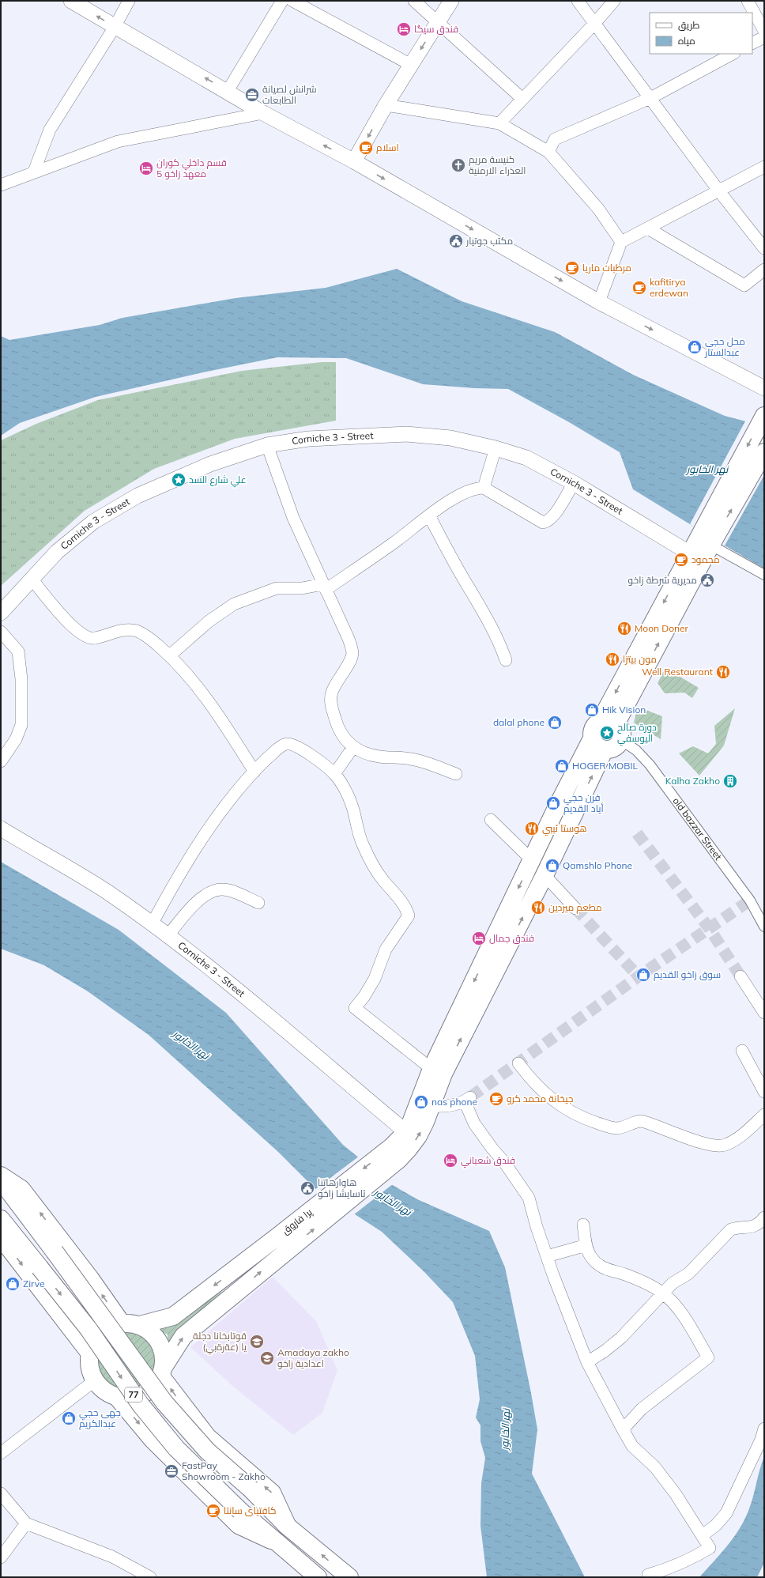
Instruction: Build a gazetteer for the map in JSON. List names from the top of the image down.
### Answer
{
  "streets": {
    "main road": ["پرا فاروق", "77"],
    "street": ["Corniche 3 - Street", "old bazzar Street"]
  },
  "water": ["نهر الخابور"],
  "places": {
    "hotel": [
      "فندق سيگا",
      "قسم داخلي كوران معهد زاخو 5",
      "فندق جمال",
      "فندق شعباني"
    ],
    "office": ["شرانش لصيانة الطابعات", "FastPay Showroom - Zakho"],
    "cafe": [
      "اسلام",
      "مرطبات ماريا",
      "kafitirya erdewan",
      "محمود",
      "جيخانة محمد كرو",
      "کافتیای سانتا"
    ],
    "church": ["كنيسة مريم العذراء الارمنية"],
    "public building": ["مکتب جوتیار", "مديرية شرطة زاخو", "هاوارهاتنا ئاسایشا زاخو"],
    "shop": [
      "محل حجي عبدالستار",
      "Hik Vision",
      "dalal phone",
      "HOGER MOBIL",
      "فرن حجي أياد القديم",
      "Qamshlo Phone",
      "سوق زاخو القديم",
      "nas phone",
      "Zirve",
      "جهى حجي عبدالكريم"
    ],
    "place": ["علي شارع السد", "دورة صالح اليوسفي"],
    "restaurant": [
      "Moon Doner",
      "مون بيتزا",
      "Well Restaurant",
      "هوستا ئيبي",
      "مطعم ميردين"
    ],
    "building": ["Kalha Zakho"],
    "school or university": ["قوتابخانا دجلة يا (عةرةبي)", "Amadaya zakho اعدادية زاخو"]
  },
  "legend": ["طريق", "مياه"]
}
